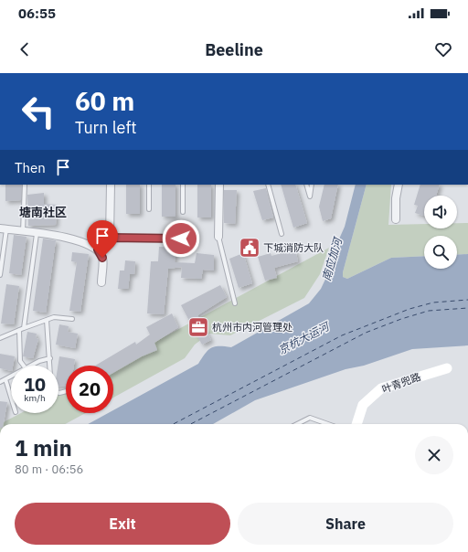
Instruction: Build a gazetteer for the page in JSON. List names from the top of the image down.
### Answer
{
  "streets": {
    "street": ["叶青兜路"]
  },
  "districts": ["塘南社区"],
  "water": ["南应加河", "京杭大运河"],
  "places": {
    "public building": ["下城消防大队"],
    "office": ["杭州市内河管理处"]
  },
  "page": {
    "status": "06:55",
    "header": "Beeline",
    "turn": ["60 m", "Turn left"],
    "then": "Then",
    "speed": "10 km/h",
    "limit": "20",
    "heading": ["1 min", "80 m · 06:56"],
    "buttons": ["Exit", "Share"]
  }
}
